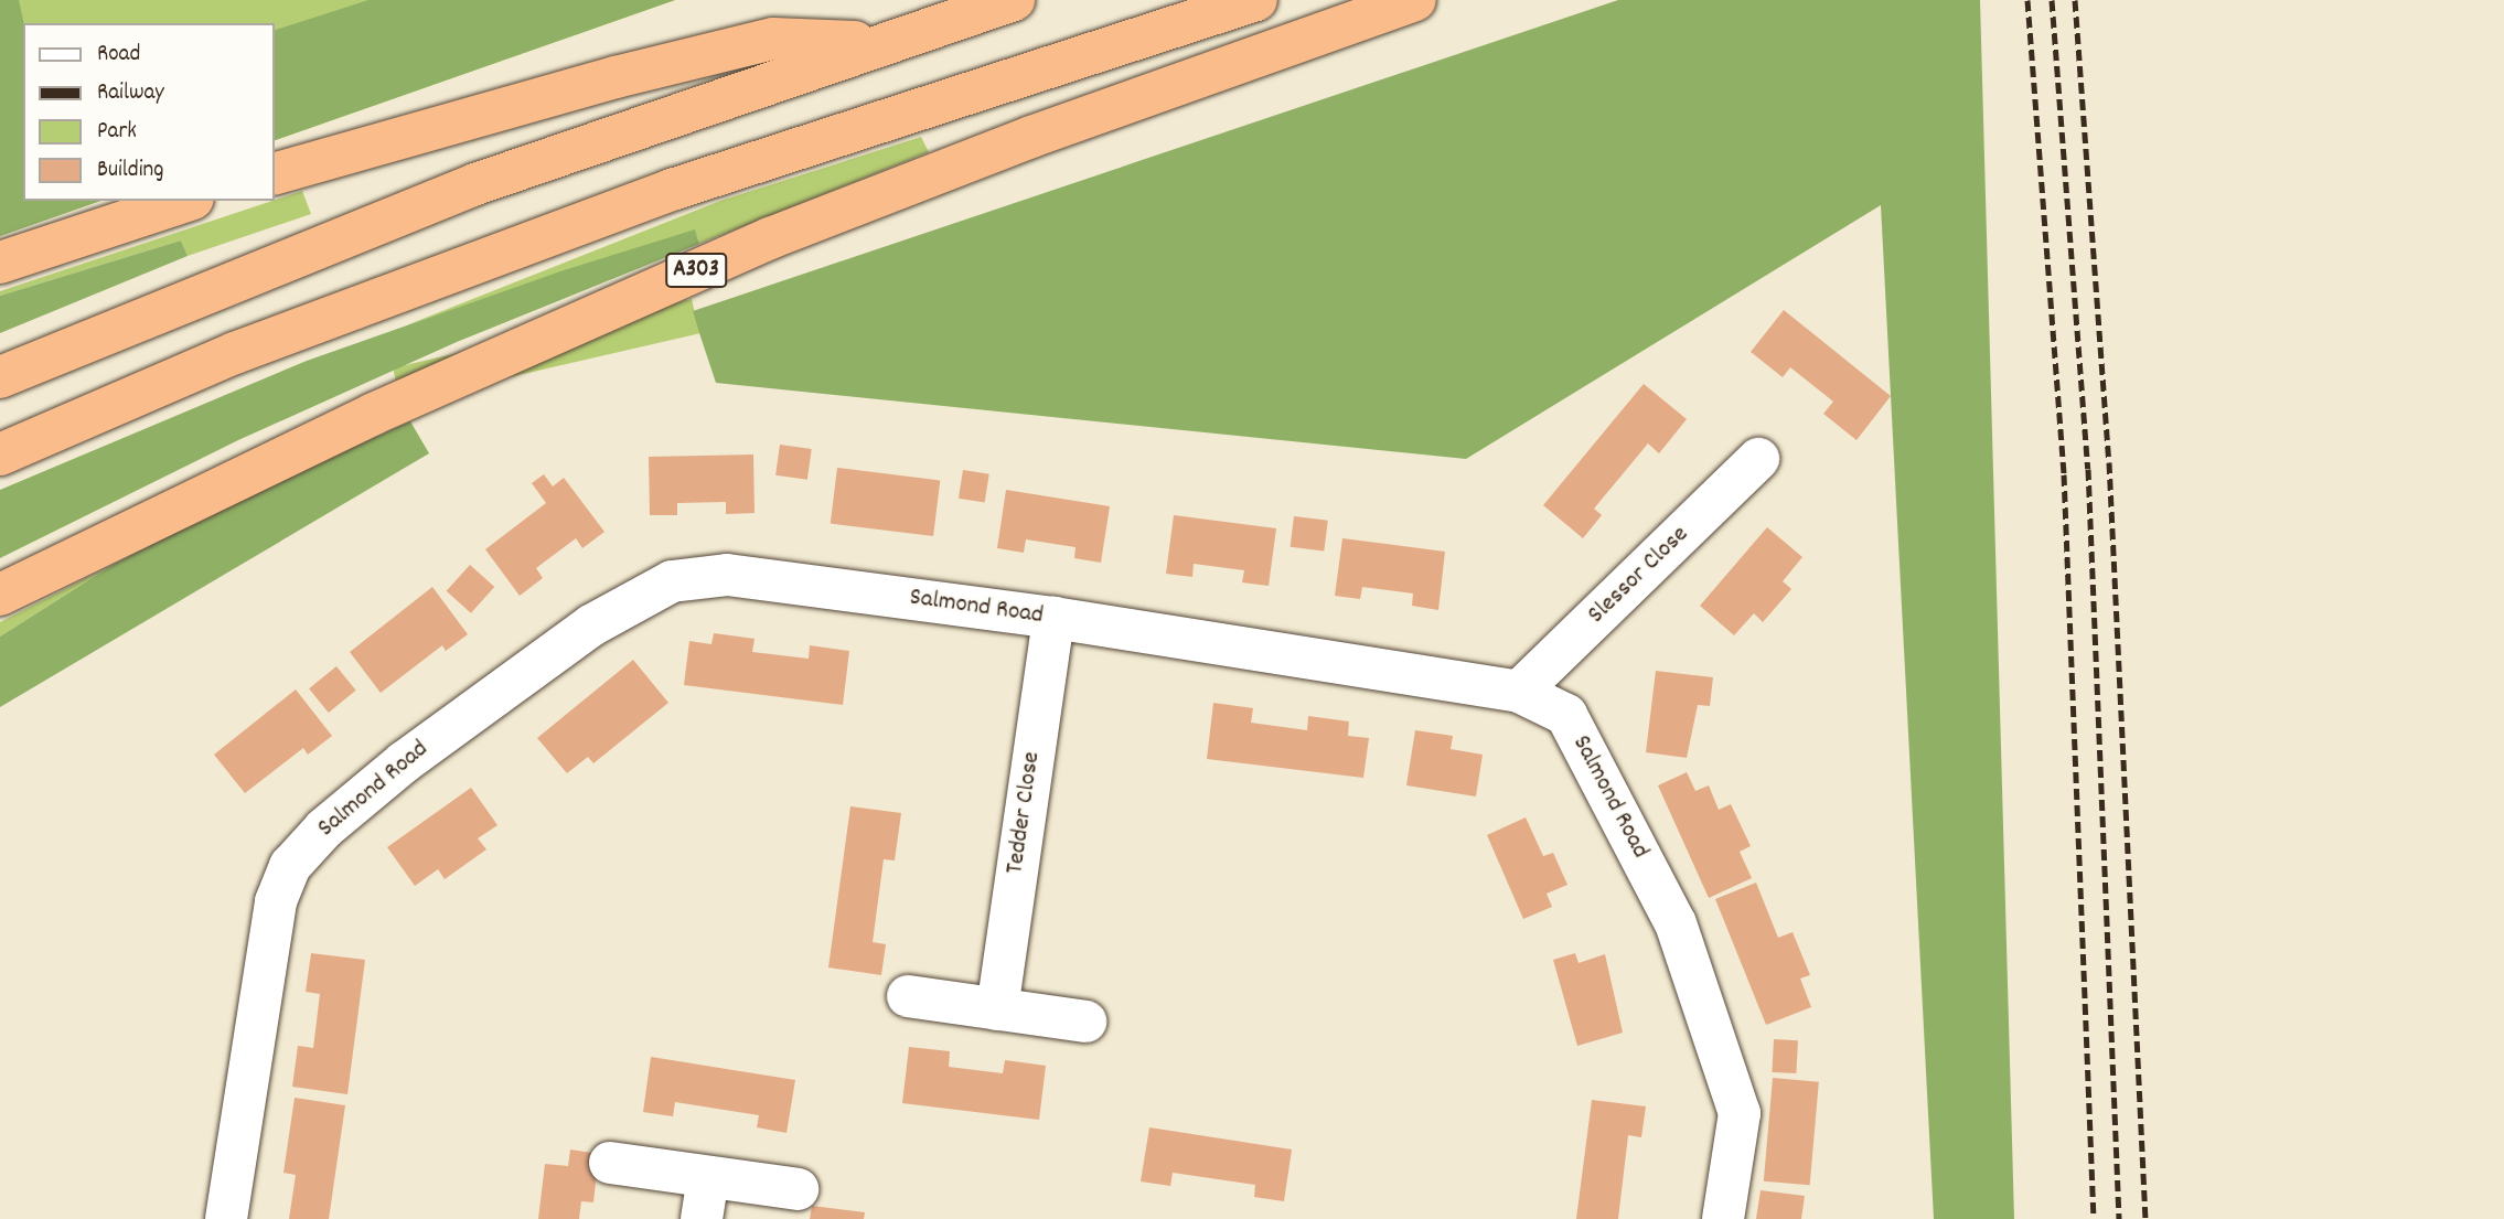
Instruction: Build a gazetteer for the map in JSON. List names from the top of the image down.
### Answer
{
  "streets": {
    "highway": ["A303"],
    "street": ["Slessor Close", "Salmond Road", "Tedder Close"]
  },
  "crossings": [
    ["Slessor Close", "Salmond Road"],
    ["Salmond Road", "Tedder Close"]
  ],
  "legend": [
    "Road",
    "Railway",
    "Park",
    "Building"
  ]
}
